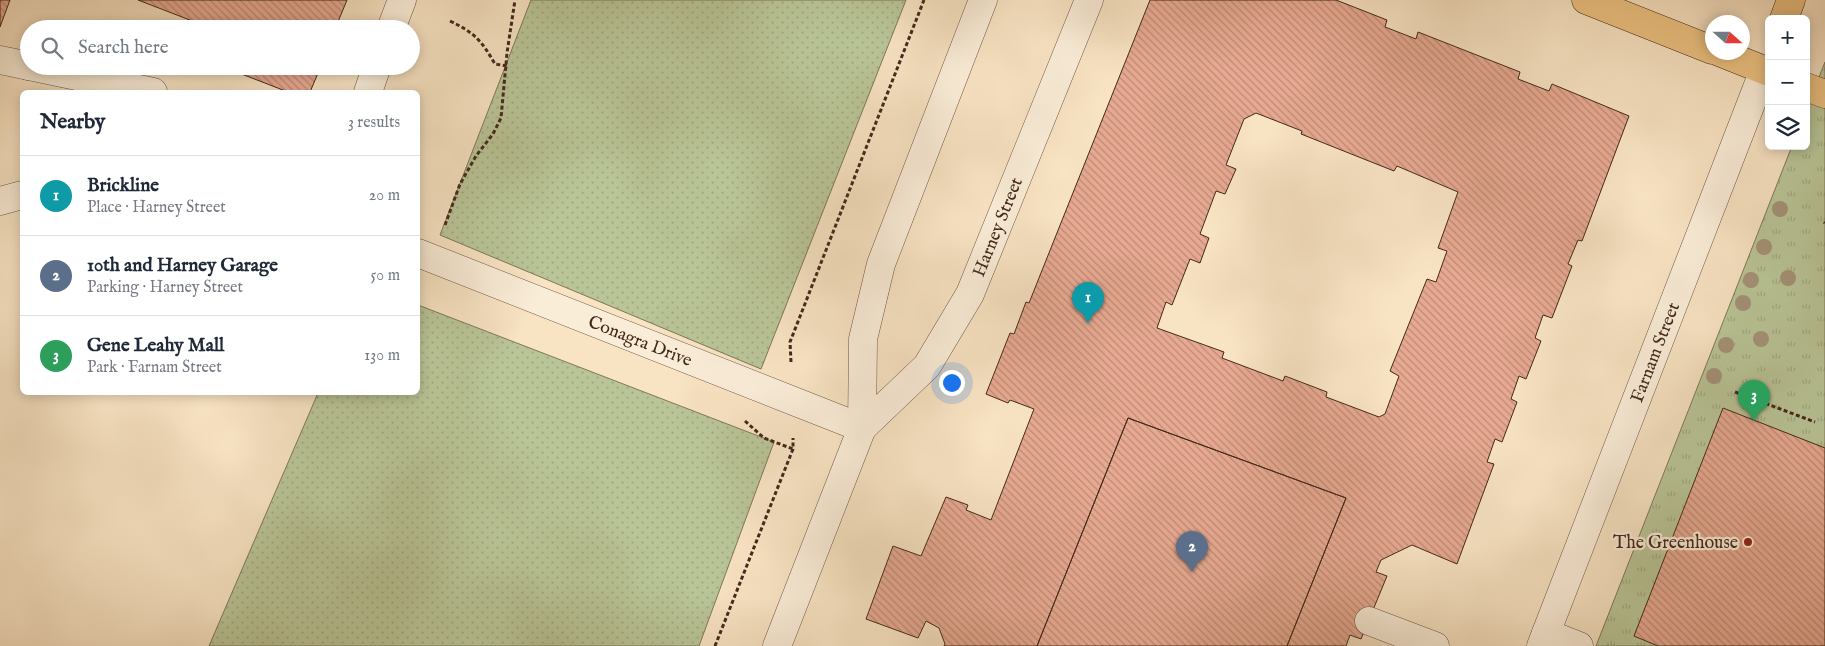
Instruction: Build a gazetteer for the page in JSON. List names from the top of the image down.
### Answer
{
  "streets": {
    "street": ["Harney Street", "Conagra Drive", "Farnam Street"]
  },
  "crossings": [
    ["Harney Street", "Conagra Drive"]
  ],
  "places": ["The Greenhouse"],
  "north": "right",
  "page": {
    "map_buttons": ["+", "−"],
    "search": "Search here",
    "heading": ["Nearby", "3 results"],
    "list": [
      {
        "mark": "1",
        "name": "Brickline",
        "note": "Place · Harney Street",
        "value": "20 m"
      },
      {
        "mark": "2",
        "name": "10th and Harney Garage",
        "note": "Parking · Harney Street",
        "value": "50 m"
      },
      {
        "mark": "3",
        "name": "Gene Leahy Mall",
        "note": "Park · Farnam Street",
        "value": "130 m"
      }
    ],
    "pins": ["1", "3", "2"]
  }
}
